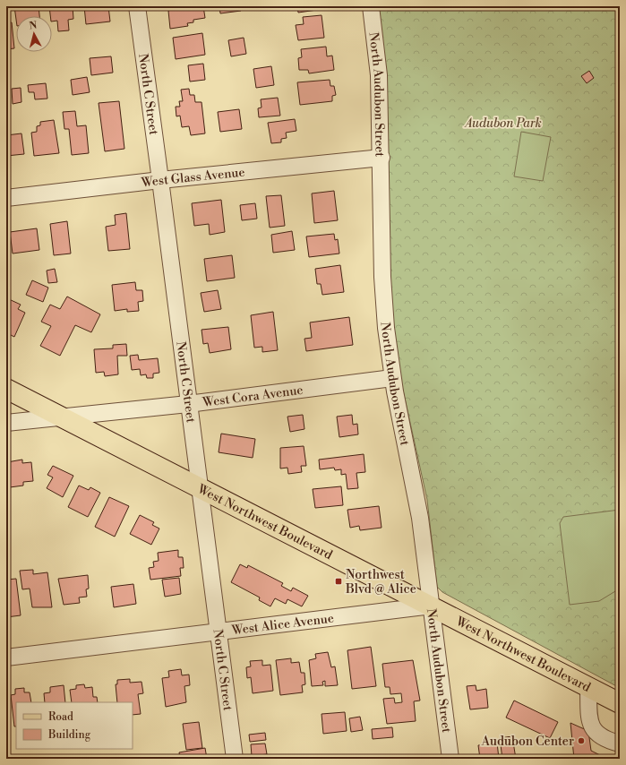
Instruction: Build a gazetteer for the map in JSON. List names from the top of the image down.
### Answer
{
  "streets": {
    "main road": ["West Northwest Boulevard"],
    "street": [
      "North C Street",
      "North Audubon Street",
      "West Glass Avenue",
      "West Cora Avenue",
      "West Alice Avenue"
    ]
  },
  "crossings": [
    ["North C Street", "West Glass Avenue"],
    ["North C Street", "West Cora Avenue"],
    ["North C Street", "West Northwest Boulevard"],
    ["North C Street", "West Alice Avenue"],
    ["North Audubon Street", "West Glass Avenue"],
    ["North Audubon Street", "West Cora Avenue"],
    ["North Audubon Street", "West Northwest Boulevard"],
    ["North Audubon Street", "West Alice Avenue"],
    ["West Cora Avenue", "West Northwest Boulevard"],
    ["West Northwest Boulevard", "West Alice Avenue"]
  ],
  "parks": ["Audubon Park"],
  "places": {
    "transit": ["Northwest Blvd @ Alice"],
    "other": ["Audubon Center"]
  },
  "legend": ["Road", "Building"],
  "north": "top"
}
